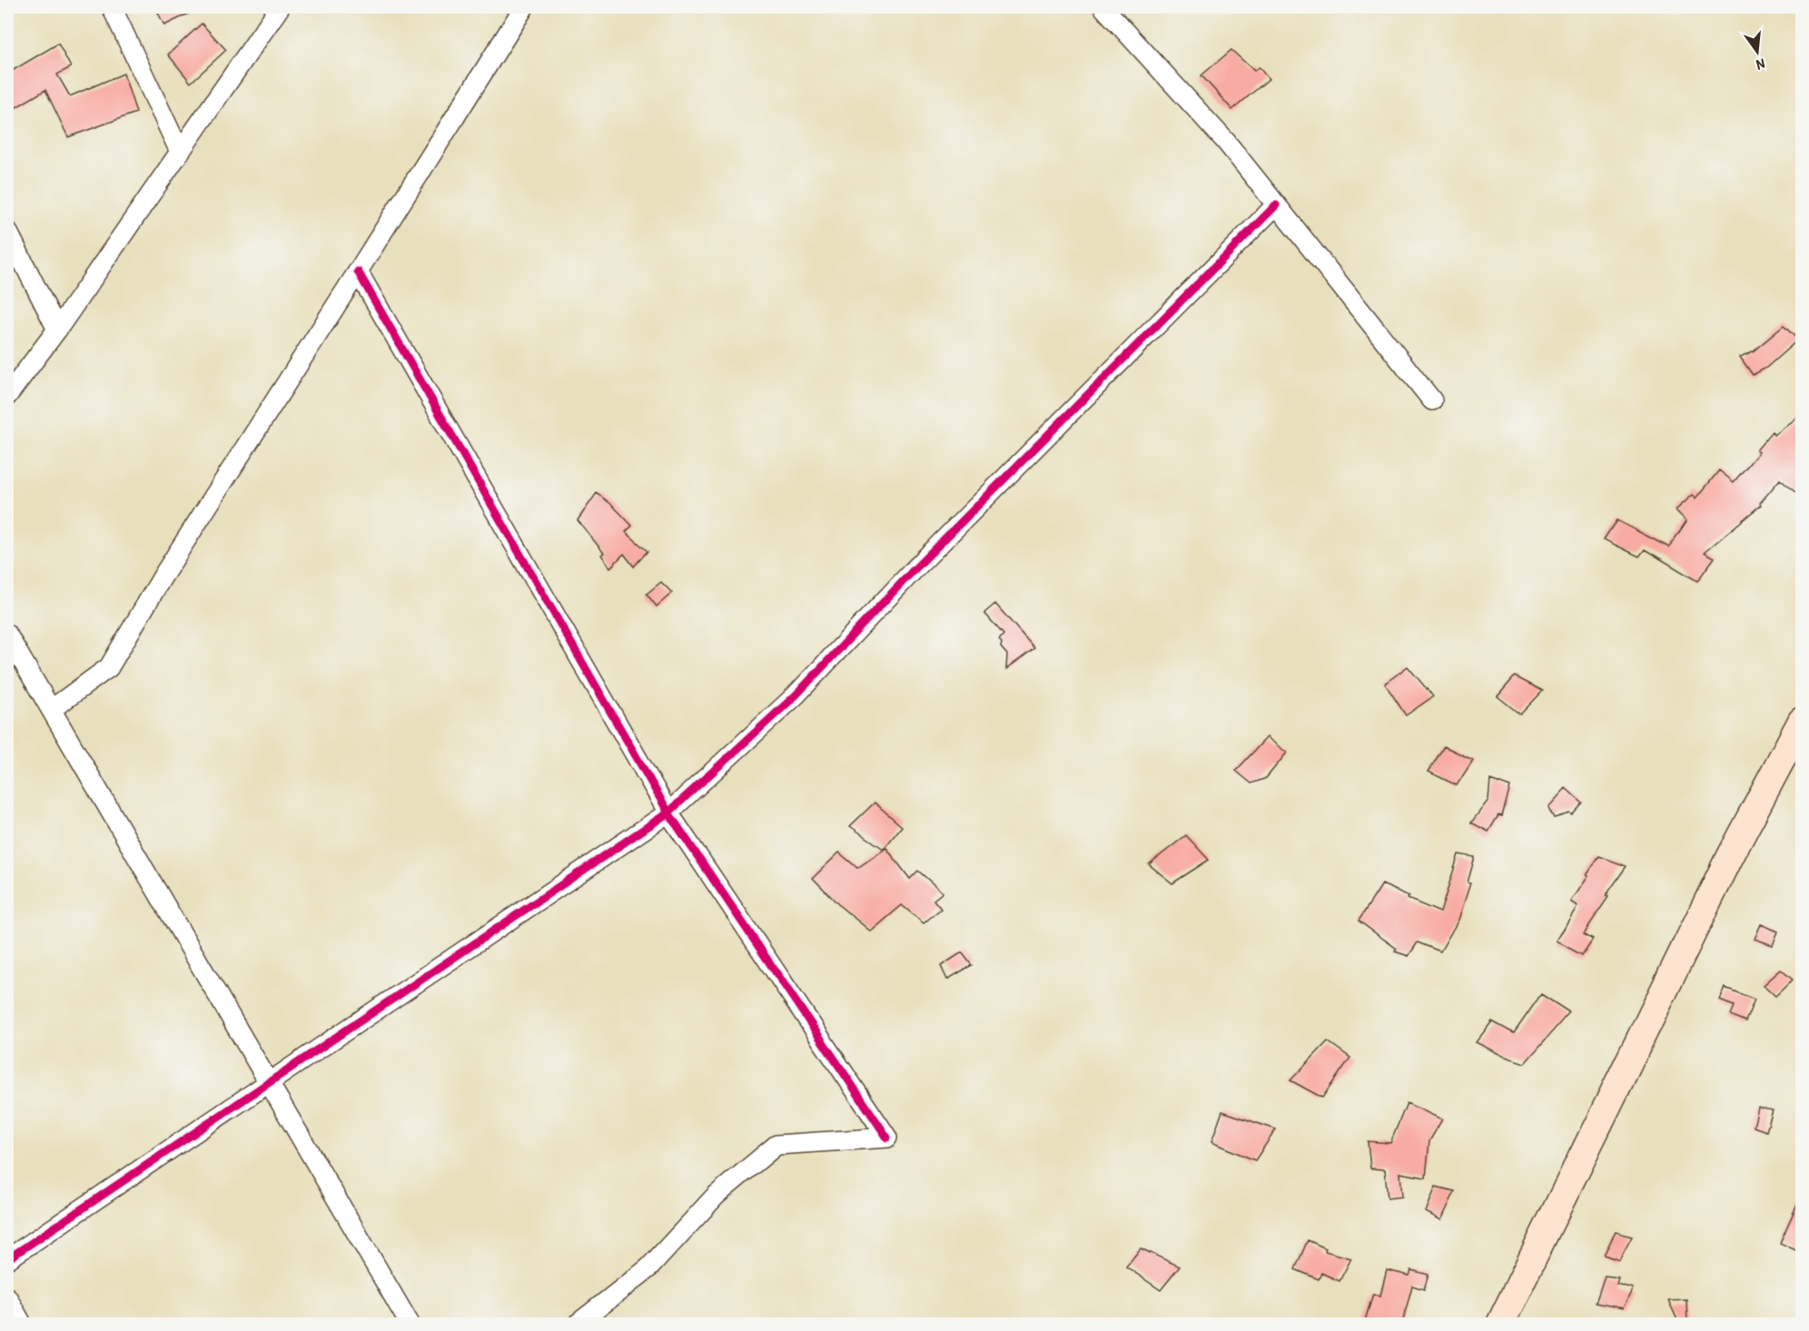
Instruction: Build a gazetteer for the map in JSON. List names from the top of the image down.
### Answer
{
  "north": "bottom"
}
